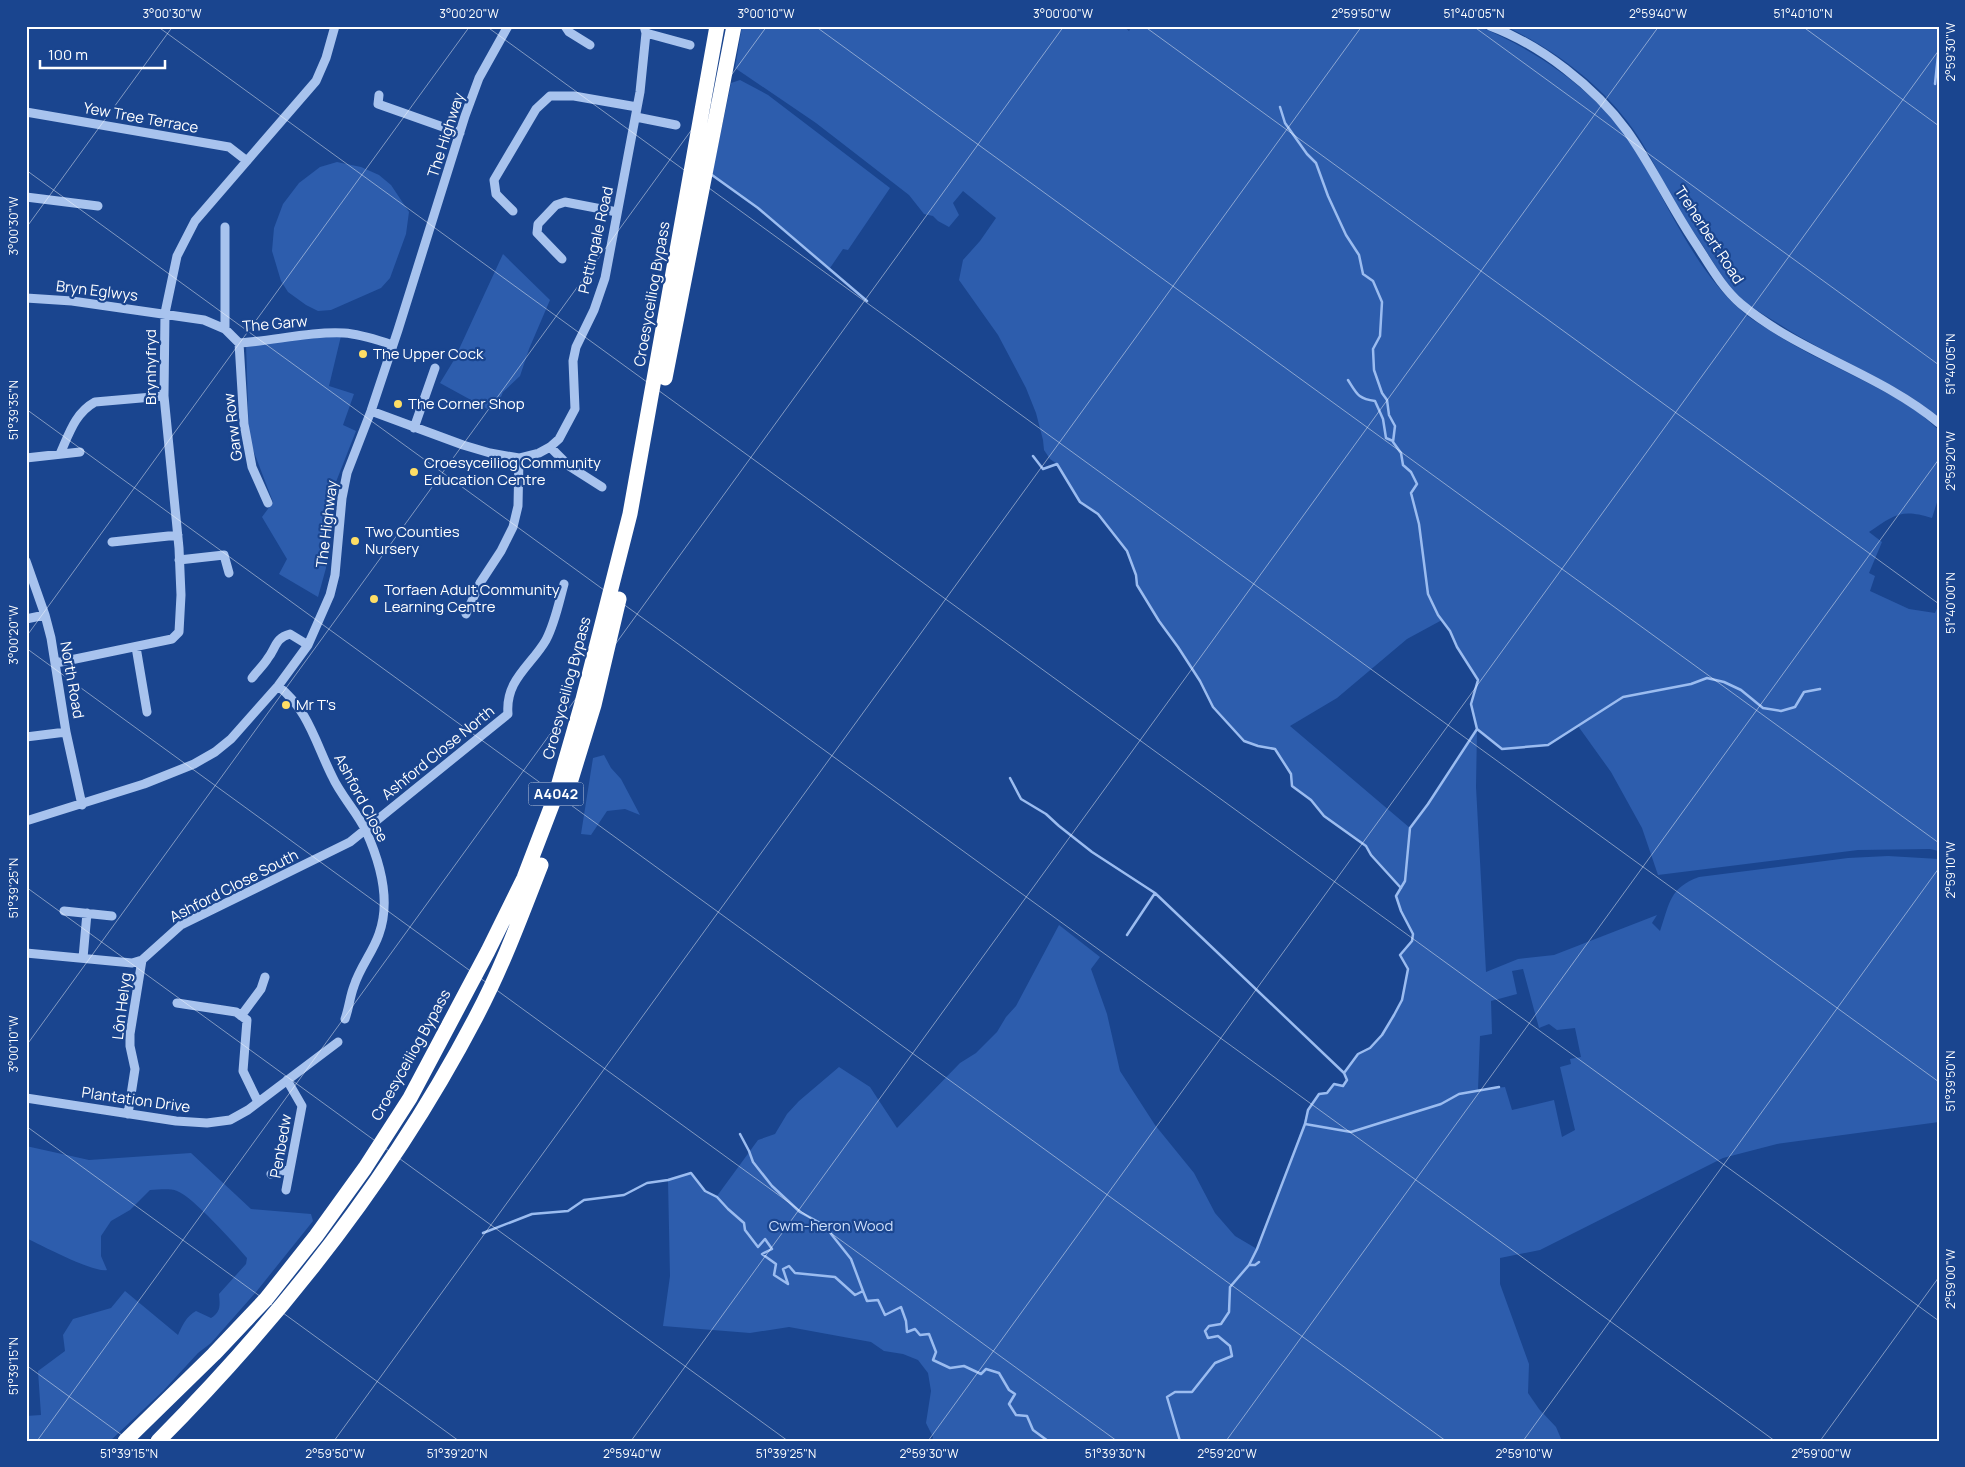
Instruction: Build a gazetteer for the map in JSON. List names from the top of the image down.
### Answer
{
  "streets": {
    "highway": ["Croesyceiliog Bypass", "A4042"],
    "street": [
      "Yew Tree Terrace",
      "The Highway",
      "Treherbert Road",
      "Pettingale Road",
      "Bryn Eglwys",
      "The Garw",
      "Brynhyfryd",
      "Garw Row",
      "North Road",
      "Ashford Close North",
      "Ashford Close",
      "Ashford Close South",
      "Lôn Helyg",
      "Plantation Drive",
      "Penbedw"
    ]
  },
  "crossings": [
    ["Yew Tree Terrace", "Brynhyfryd"],
    ["The Highway", "Pettingale Road"],
    ["The Highway", "The Garw"],
    ["The Highway", "North Road"],
    ["The Highway", "Ashford Close"],
    ["Bryn Eglwys", "The Garw"],
    ["Bryn Eglwys", "Brynhyfryd"],
    ["The Garw", "Brynhyfryd"],
    ["The Garw", "Garw Row"],
    ["Brynhyfryd", "North Road"],
    ["Ashford Close North", "Ashford Close"],
    ["Ashford Close North", "Ashford Close South"],
    ["Ashford Close", "Ashford Close South"],
    ["Ashford Close South", "Lôn Helyg"],
    ["Lôn Helyg", "Plantation Drive"],
    ["Plantation Drive", "Penbedw"]
  ],
  "parks": ["Cwm-heron Wood"],
  "places": [
    "The Upper Cock",
    "The Corner Shop",
    "Croesyceiliog Community Education Centre",
    "Two Counties Nursery",
    "Torfaen Adult Community Learning Centre",
    "Mr T's"
  ],
  "scale_bar": "100 m",
  "coordinates": [
    "3°00'30\"W",
    "3°00'20\"W",
    "3°00'10\"W",
    "3°00'00\"W",
    "2°59'50\"W",
    "51°40'05\"N",
    "2°59'40\"W",
    "51°40'10\"N",
    "2°59'30\"W",
    "51°39'35\"N",
    "2°59'20\"W",
    "51°40'00\"N",
    "2°59'10\"W",
    "51°39'25\"N",
    "51°39'50\"N",
    "2°59'00\"W",
    "51°39'15\"N",
    "51°39'20\"N",
    "51°39'30\"N"
  ]
}
